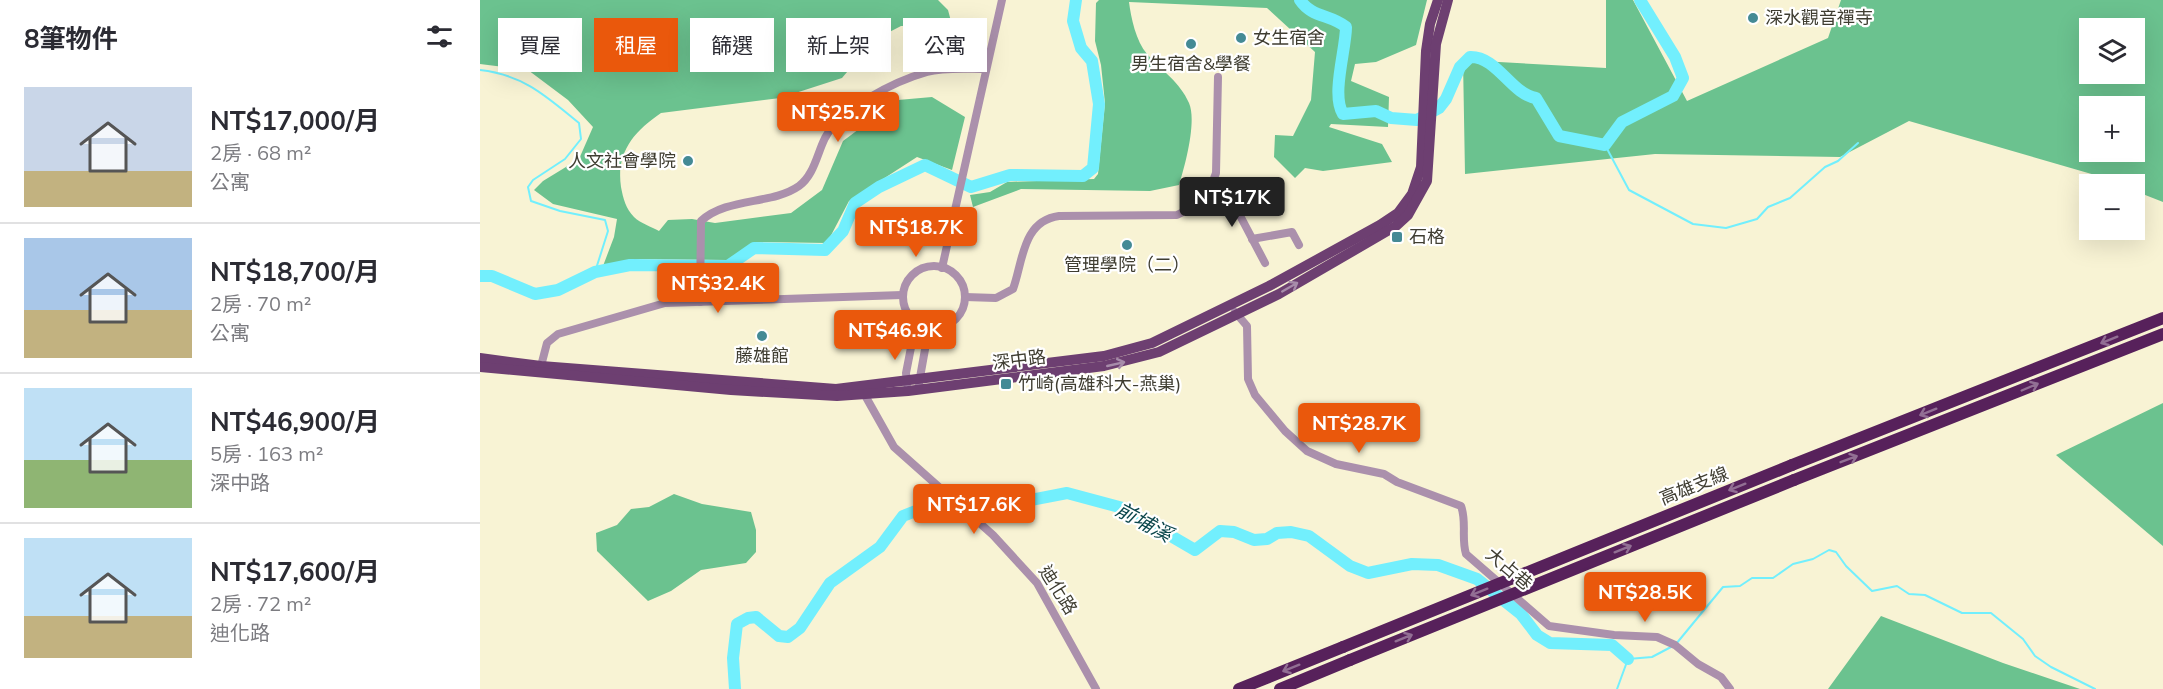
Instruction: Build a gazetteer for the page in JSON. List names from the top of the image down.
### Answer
{
  "streets": {
    "highway": ["高雄支線"],
    "main road": ["深中路"],
    "street": ["大占巷", "迪化路"]
  },
  "crossings": [
    ["深中路", "大占巷"],
    ["深中路", "迪化路"]
  ],
  "water": ["前埔溪"],
  "places": {
    "other": [
      "深水觀音禪寺",
      "女生宿舍",
      "男生宿舍&學餐",
      "人文社會學院",
      "管理學院（二）",
      "藤雄館"
    ],
    "transit": ["石格", "竹崎(高雄科大-燕巢)"]
  },
  "page": {
    "heading": "8筆物件",
    "map_buttons": ["+", "−"],
    "chip": [
      "買屋",
      "租屋",
      "篩選",
      "新上架",
      "公寓"
    ],
    "list": [
      {
        "name": "NT$17,000/月",
        "note": "2房 · 68 m² · 公寓"
      },
      {
        "name": "NT$18,700/月",
        "note": "2房 · 70 m² · 公寓"
      },
      {
        "name": "NT$46,900/月",
        "note": "5房 · 163 m² · 深中路"
      },
      {
        "name": "NT$17,600/月",
        "note": "2房 · 72 m² · 迪化路"
      }
    ],
    "price": [
      "NT$25.7K",
      "NT$17K",
      "NT$18.7K",
      "NT$32.4K",
      "NT$46.9K",
      "NT$28.7K",
      "NT$17.6K",
      "NT$28.5K"
    ]
  }
}
